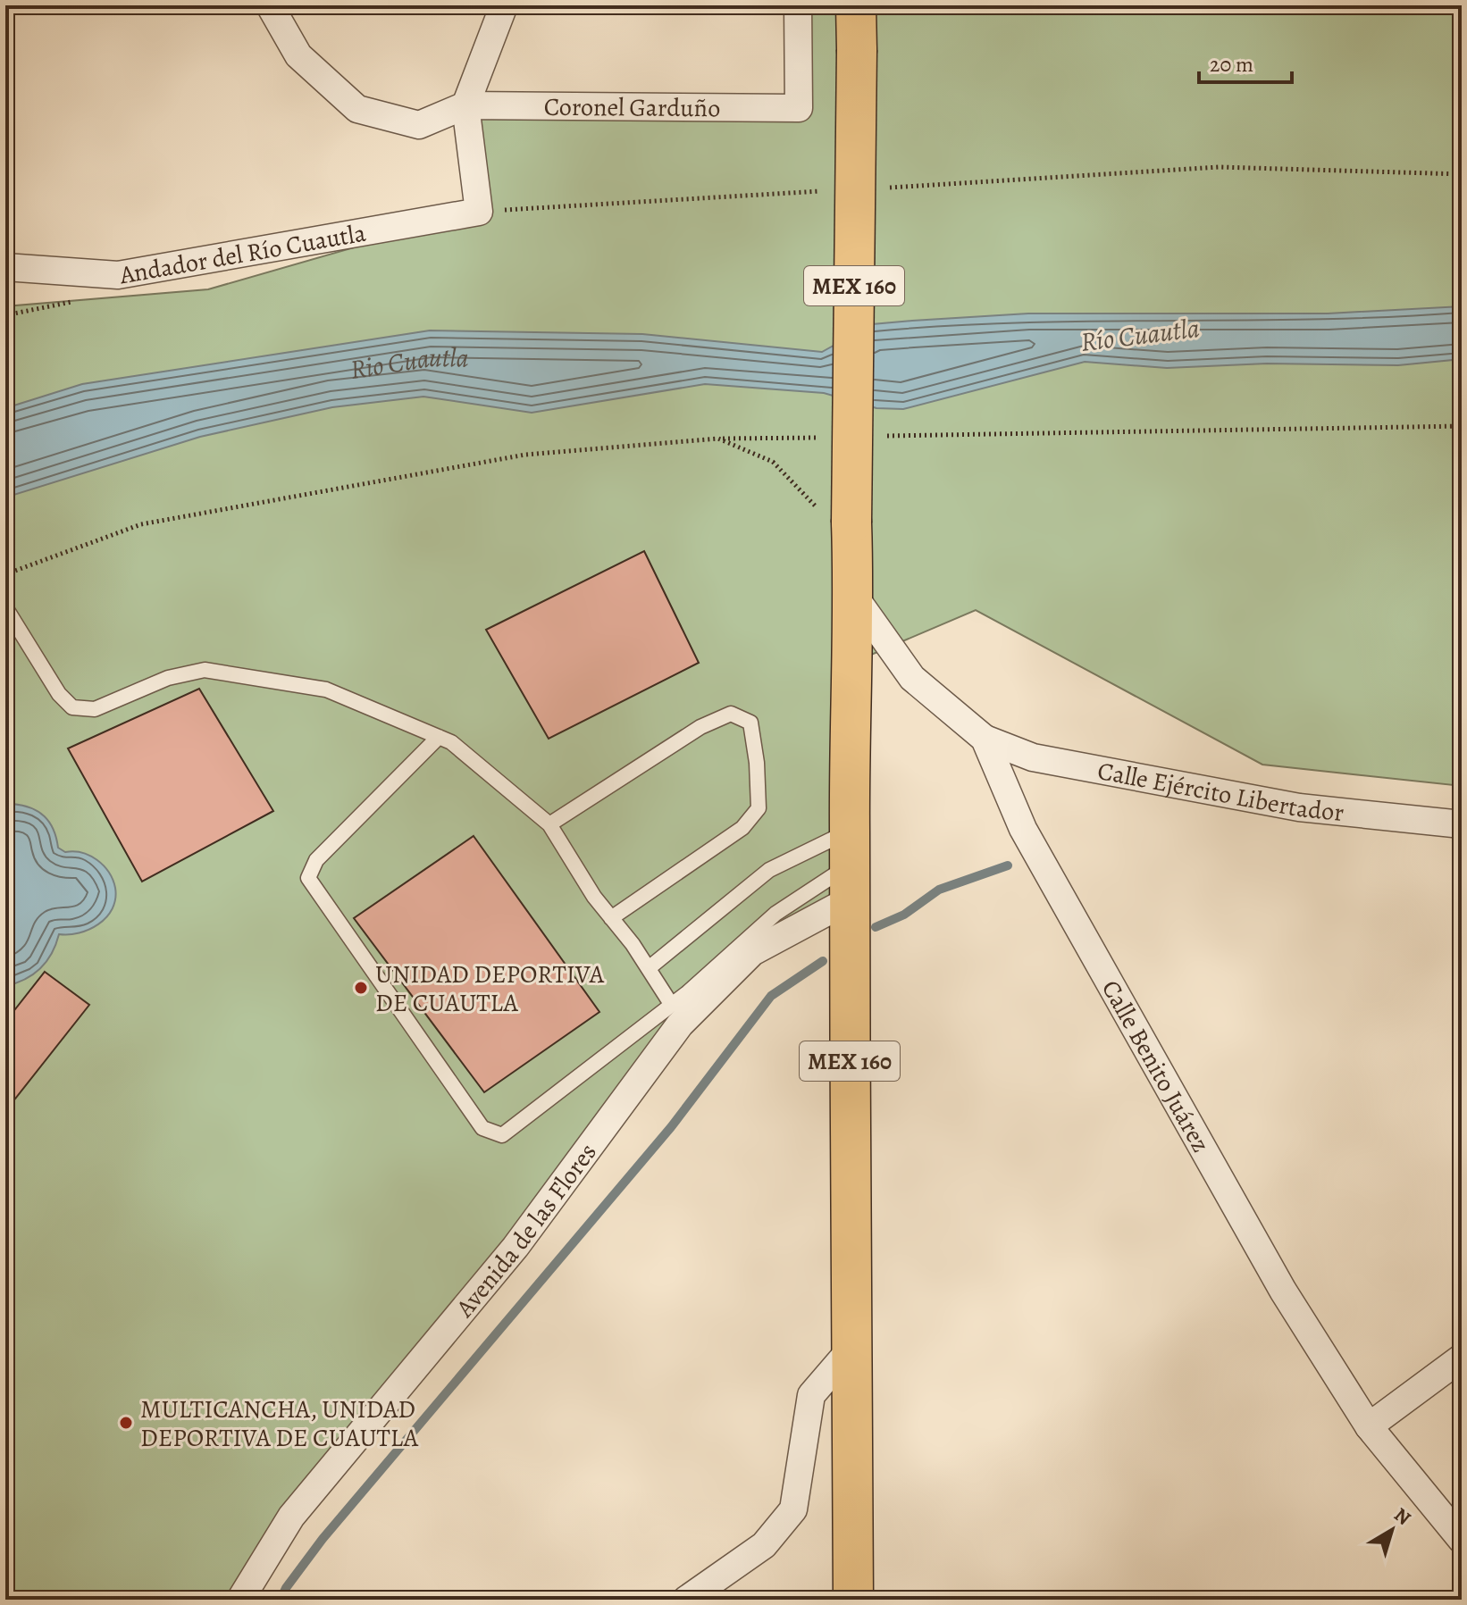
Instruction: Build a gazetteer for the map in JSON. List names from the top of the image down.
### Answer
{
  "streets": {
    "main road": ["MEX 160"],
    "street": [
      "Coronel Garduño",
      "Andador del Río Cuautla",
      "Calle Ejército Libertador",
      "Calle Benito Juárez",
      "Avenida de las Flores"
    ]
  },
  "crossings": [
    ["MEX 160", "Calle Benito Juárez"],
    ["MEX 160", "Avenida de las Flores"],
    ["Calle Ejército Libertador", "Calle Benito Juárez"]
  ],
  "water": ["Río Cuautla", "Rio Cuautla"],
  "places": ["UNIDAD DEPORTIVA DE CUAUTLA", "MULTICANCHA, UNIDAD DEPORTIVA DE CUAUTLA"],
  "scale_bar": "20 m",
  "north": "top right"
}
